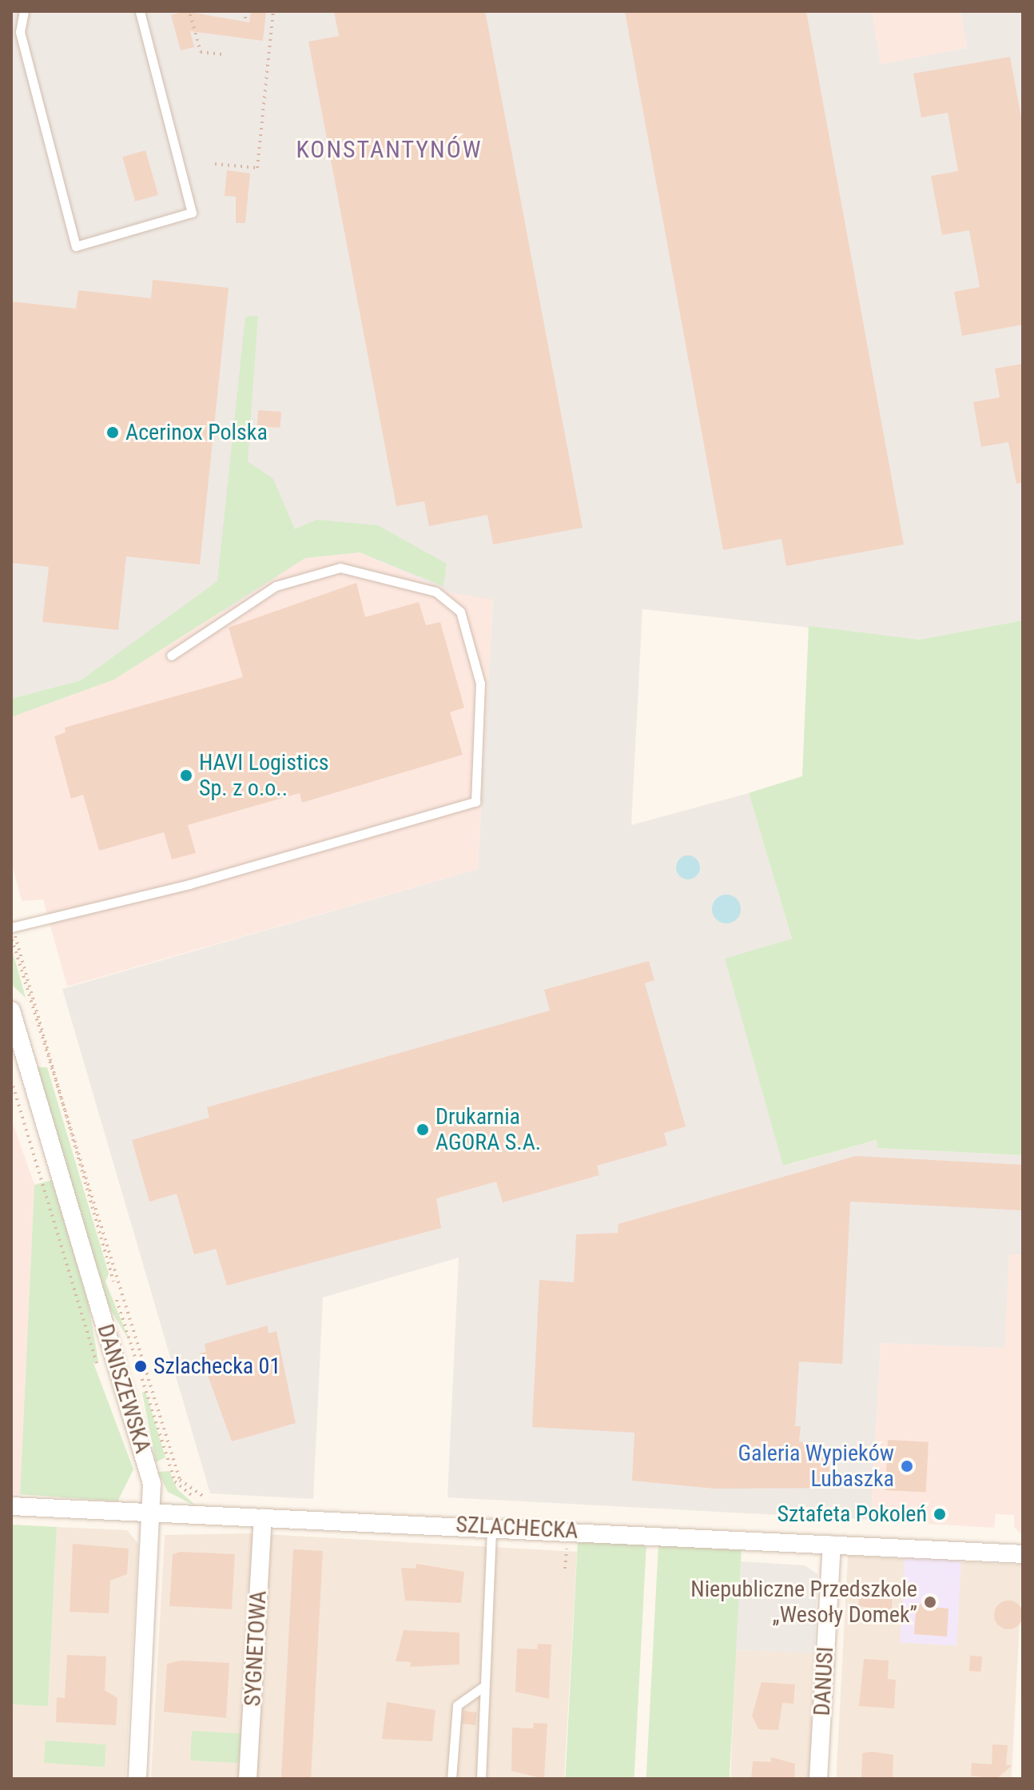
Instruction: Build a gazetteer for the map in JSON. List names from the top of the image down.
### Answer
{
  "streets": {
    "street": [
      "DANISZEWSKA",
      "SZLACHECKA",
      "SYGNETOWA",
      "DANUSI"
    ]
  },
  "crossings": [
    ["DANISZEWSKA", "SZLACHECKA"],
    ["SZLACHECKA", "SYGNETOWA"],
    ["SZLACHECKA", "DANUSI"]
  ],
  "districts": ["KONSTANTYNÓW"],
  "places": [
    "Acerinox Polska",
    "HAVI Logistics Sp. z o.o..",
    "Drukarnia AGORA S.A.",
    "Szlachecka 01",
    "Galeria Wypieków Lubaszka",
    "Sztafeta Pokoleń",
    "Niepubliczne Przedszkole „Wesoły Domek”"
  ]
}
